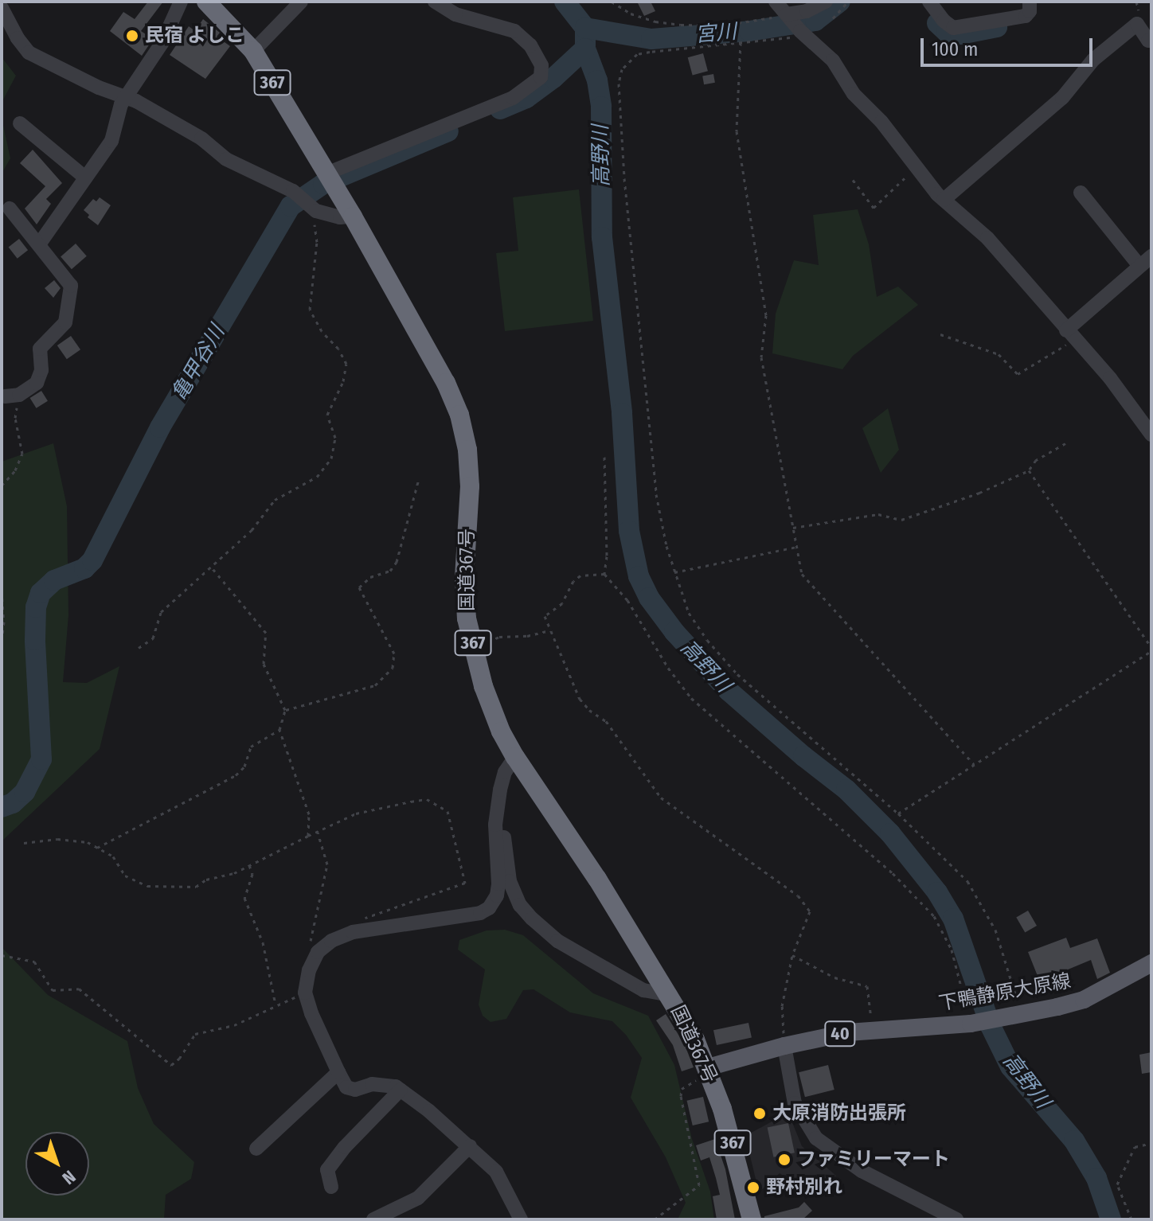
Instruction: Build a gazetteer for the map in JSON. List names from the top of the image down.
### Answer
{
  "streets": {
    "highway": ["367", "国道367号"],
    "main road": ["下鴨静原大原線", "40"]
  },
  "crossings": [
    ["国道367号", "下鴨静原大原線"]
  ],
  "water": ["宮川", "高野川", "亀甲谷川"],
  "places": [
    "民宿 よしこ",
    "大原消防出張所",
    "ファミリーマート",
    "野村別れ"
  ],
  "scale_bar": "100 m",
  "north": "bottom right"
}
